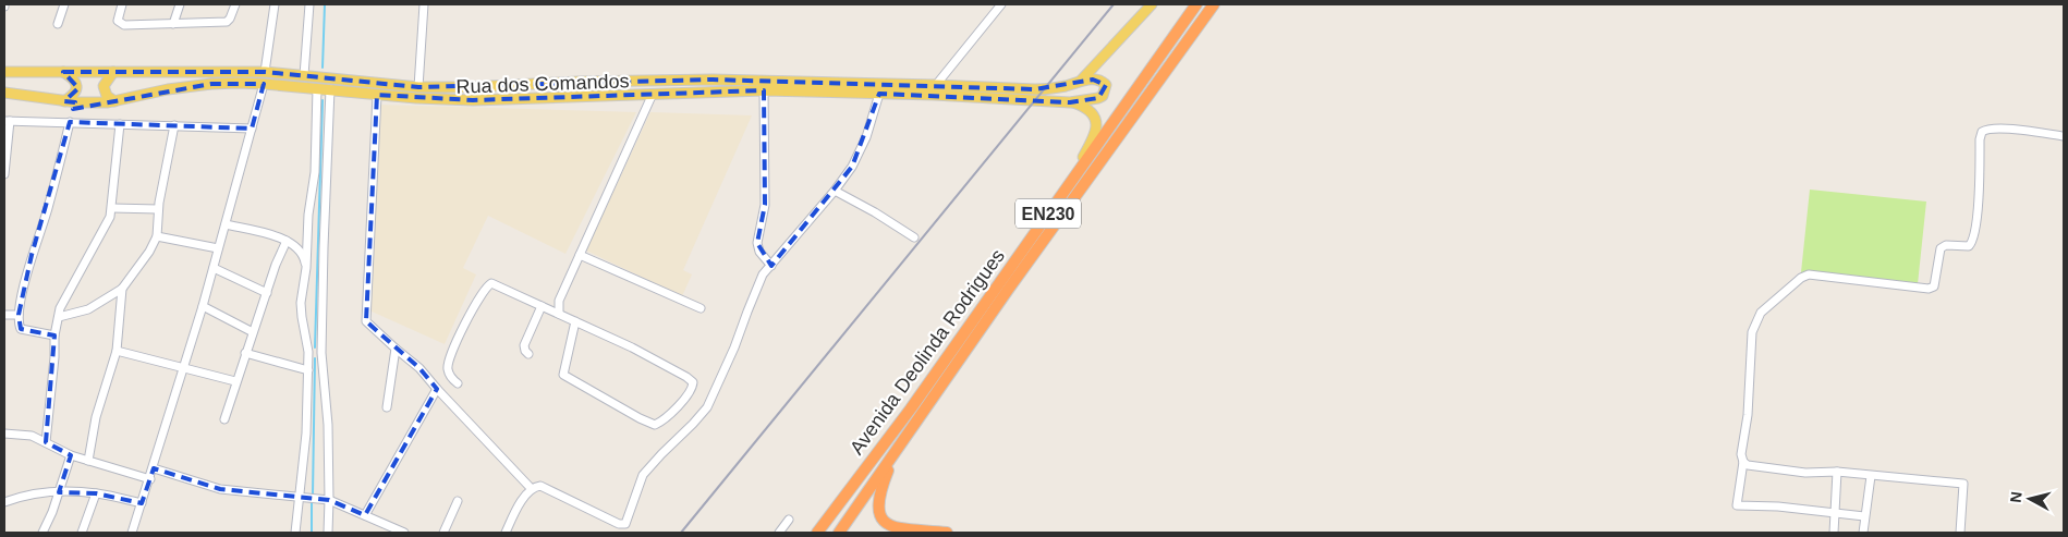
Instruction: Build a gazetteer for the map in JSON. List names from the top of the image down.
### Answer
{
  "streets": {
    "highway": ["EN230", "Avenida Deolinda Rodrigues"],
    "main road": ["Rua dos Comandos"]
  },
  "north": "left"
}
